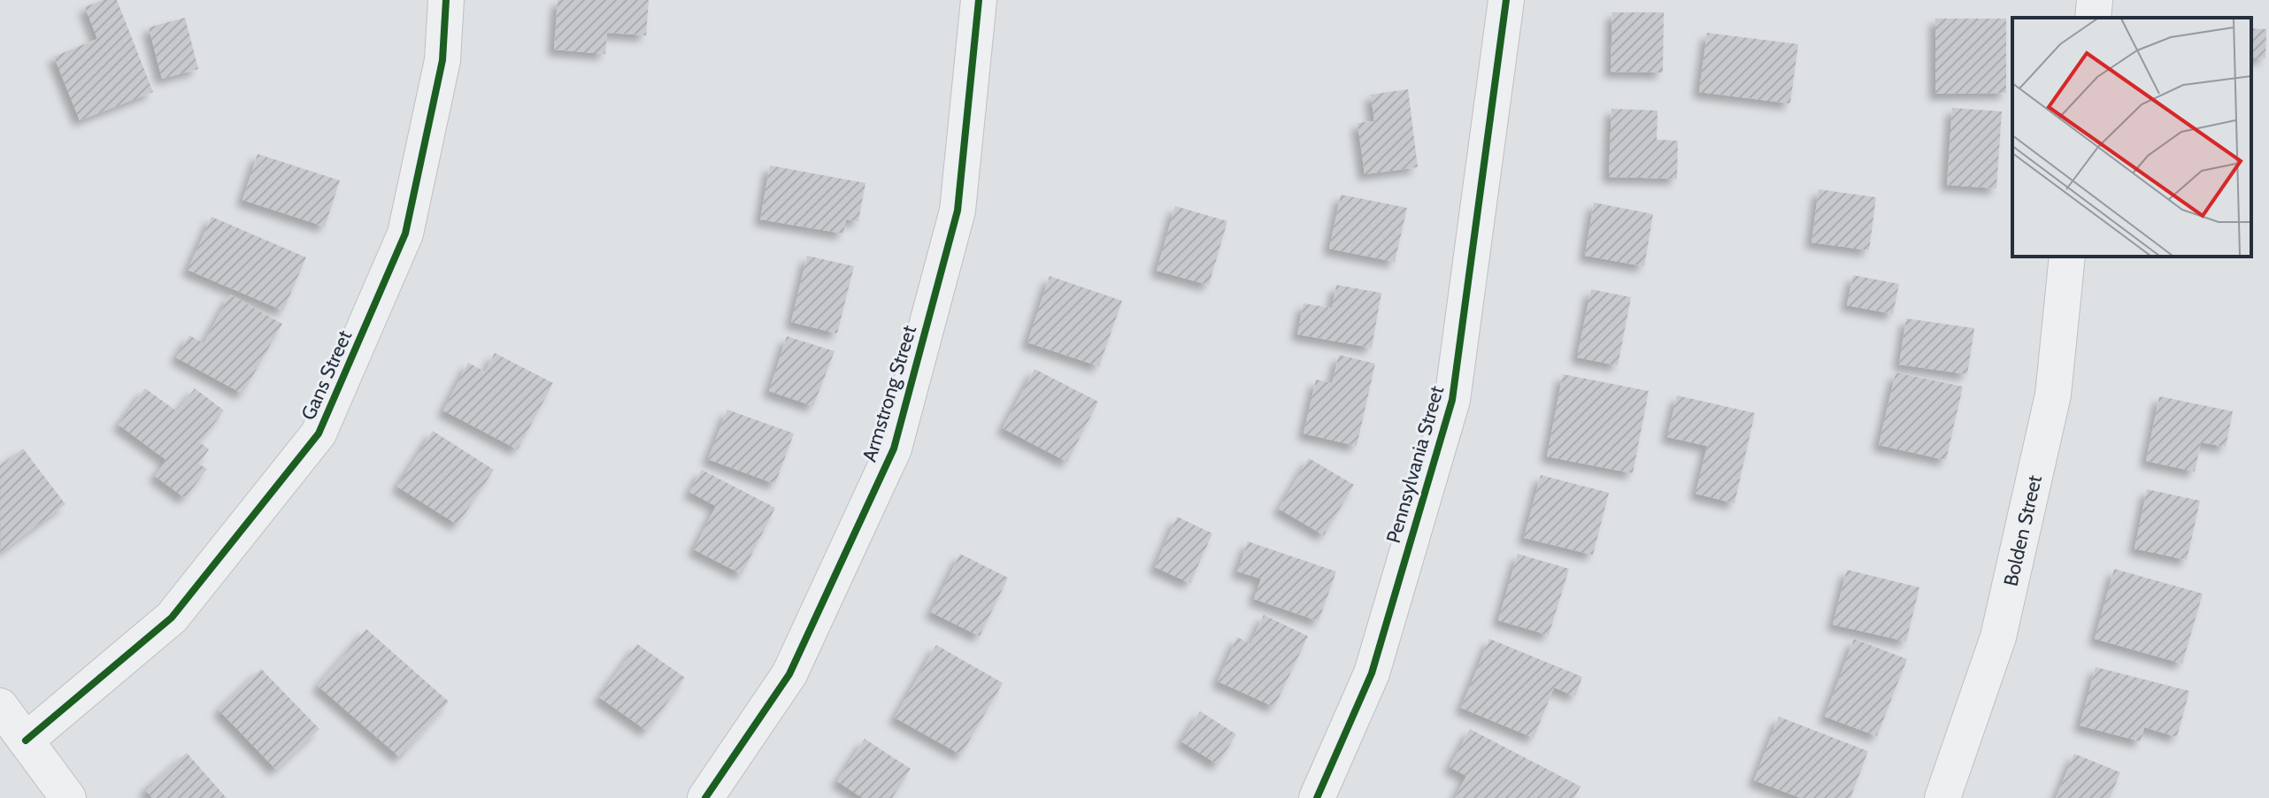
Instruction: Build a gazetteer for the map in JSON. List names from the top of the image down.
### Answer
{
  "streets": {
    "street": [
      "Gans Street",
      "Armstrong Street",
      "Pennsylvania Street",
      "Bolden Street"
    ]
  }
}
